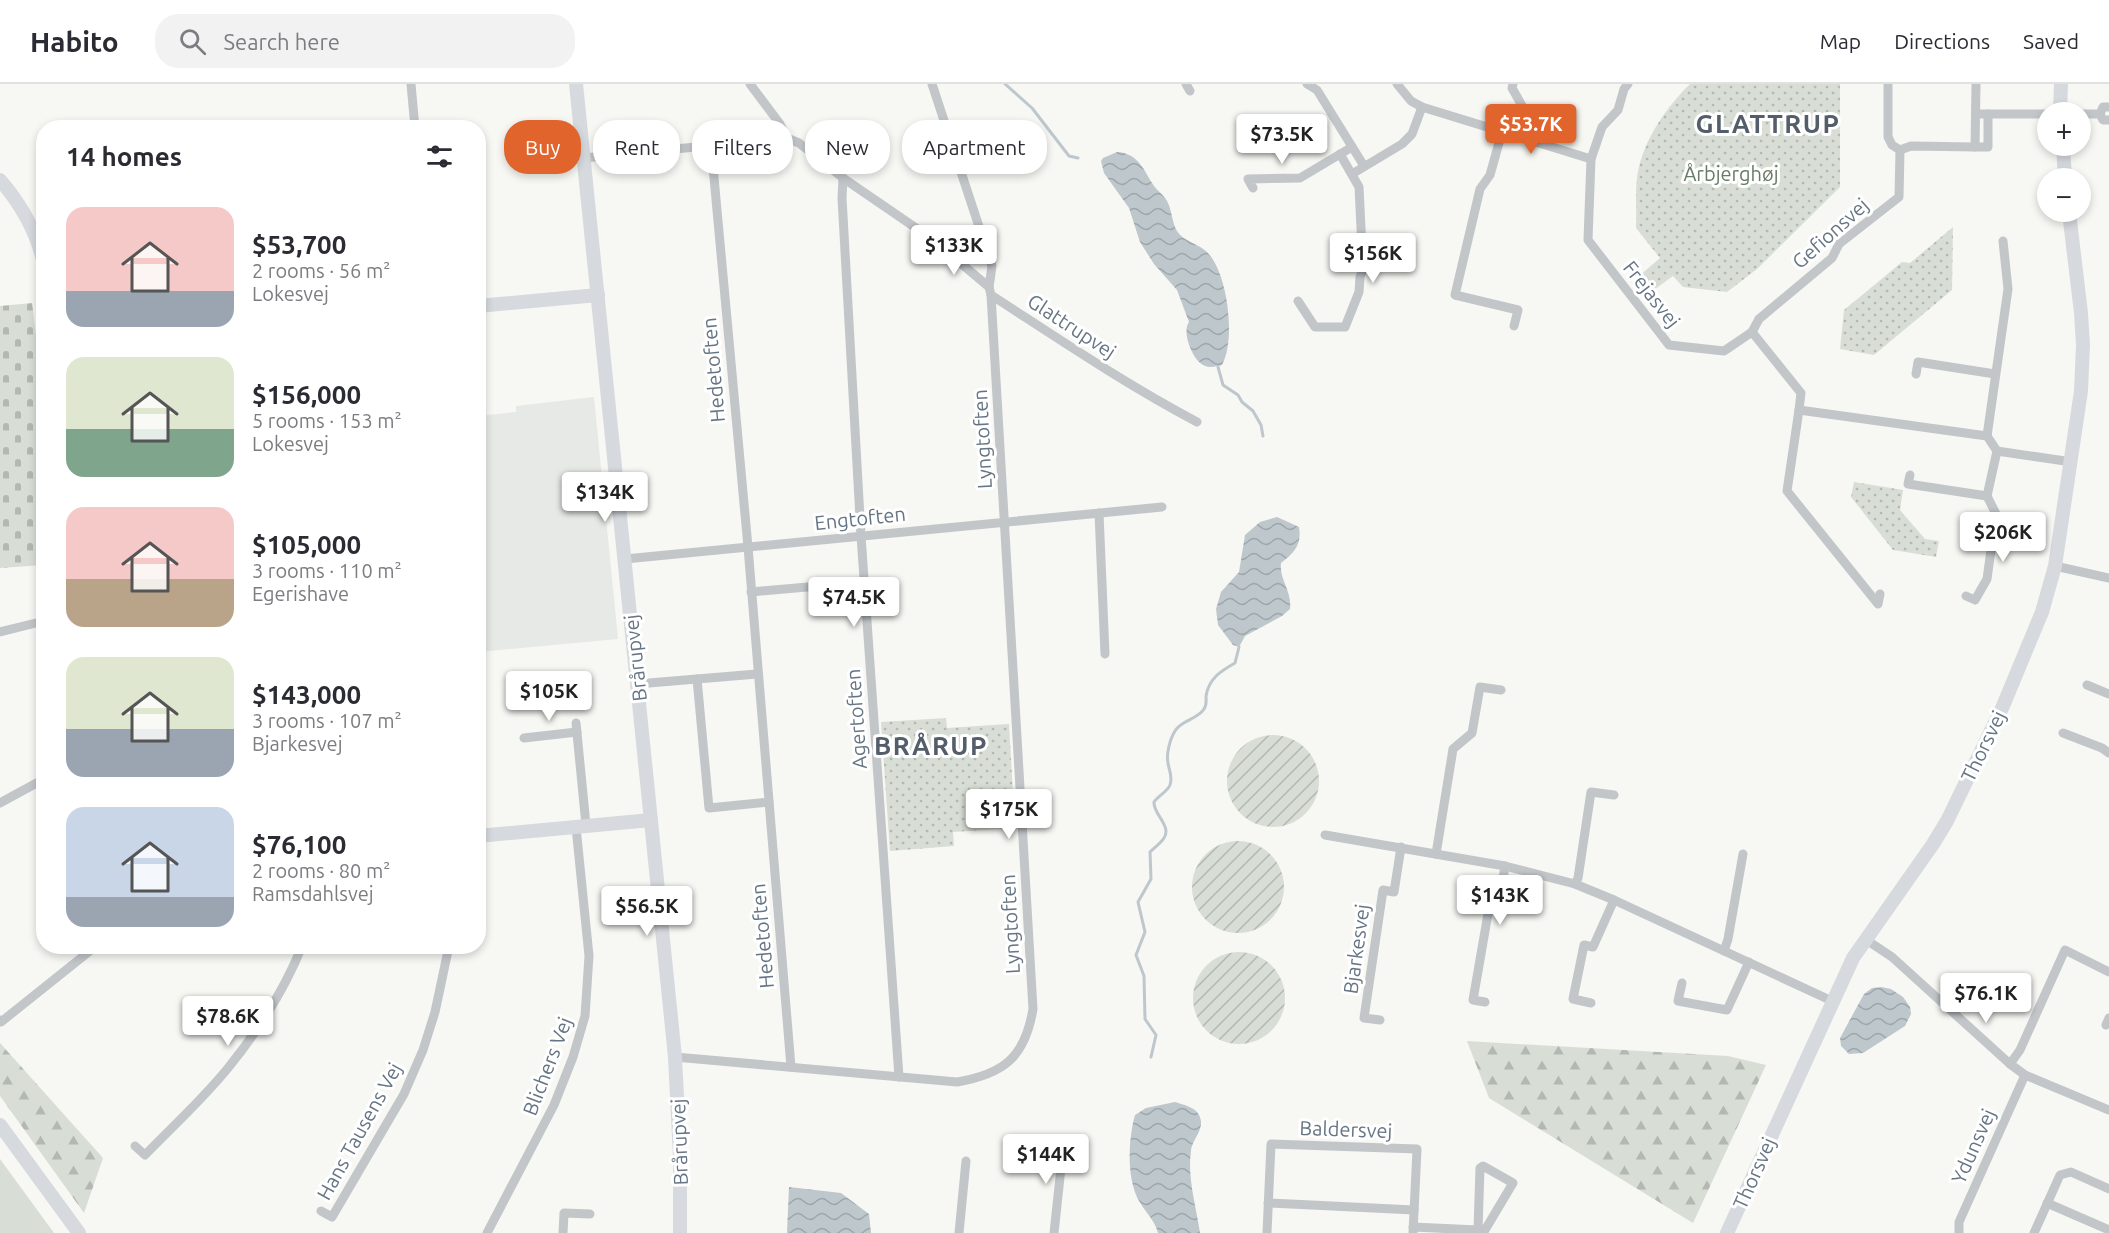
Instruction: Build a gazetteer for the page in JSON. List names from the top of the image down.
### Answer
{
  "streets": {
    "street": [
      "Gefionsvej",
      "Frejasvej",
      "Glattrupvej",
      "Hedetoften",
      "Lyngtoften",
      "Engtoften",
      "Brårupvej",
      "Agertoften",
      "Thorsvej",
      "Bjarkesvej",
      "Blichers Vej",
      "Baldersvej",
      "Hans Tausens Vej",
      "Ydunsvej"
    ]
  },
  "crossings": [
    ["Gefionsvej", "Frejasvej"],
    ["Glattrupvej", "Lyngtoften"],
    ["Glattrupvej", "Agertoften"],
    ["Hedetoften", "Lyngtoften"],
    ["Hedetoften", "Engtoften"],
    ["Lyngtoften", "Engtoften"],
    ["Lyngtoften", "Brårupvej"],
    ["Lyngtoften", "Agertoften"],
    ["Engtoften", "Brårupvej"],
    ["Engtoften", "Agertoften"]
  ],
  "districts": ["GLATTRUP", "BRÅRUP"],
  "parks": ["Årbjerghøj"],
  "page": {
    "header": "Habito",
    "search": "Search here",
    "nav": ["Map", "Directions", "Saved"],
    "map_buttons": ["+", "−"],
    "price": [
      "$53.7K",
      "$73.5K",
      "$133K",
      "$156K",
      "$134K",
      "$206K",
      "$74.5K",
      "$105K",
      "$175K",
      "$143K",
      "$56.5K",
      "$76.1K",
      "$78.6K",
      "$144K"
    ],
    "chip": [
      "Buy",
      "Rent",
      "Filters",
      "New",
      "Apartment"
    ],
    "heading": "14 homes",
    "list": [
      {
        "name": "$53,700",
        "note": "2 rooms · 56 m² · Lokesvej"
      },
      {
        "name": "$156,000",
        "note": "5 rooms · 153 m² · Lokesvej"
      },
      {
        "name": "$105,000",
        "note": "3 rooms · 110 m² · Egerishave"
      },
      {
        "name": "$143,000",
        "note": "3 rooms · 107 m² · Bjarkesvej"
      },
      {
        "name": "$76,100",
        "note": "2 rooms · 80 m² · Ramsdahlsvej"
      }
    ]
  }
}
